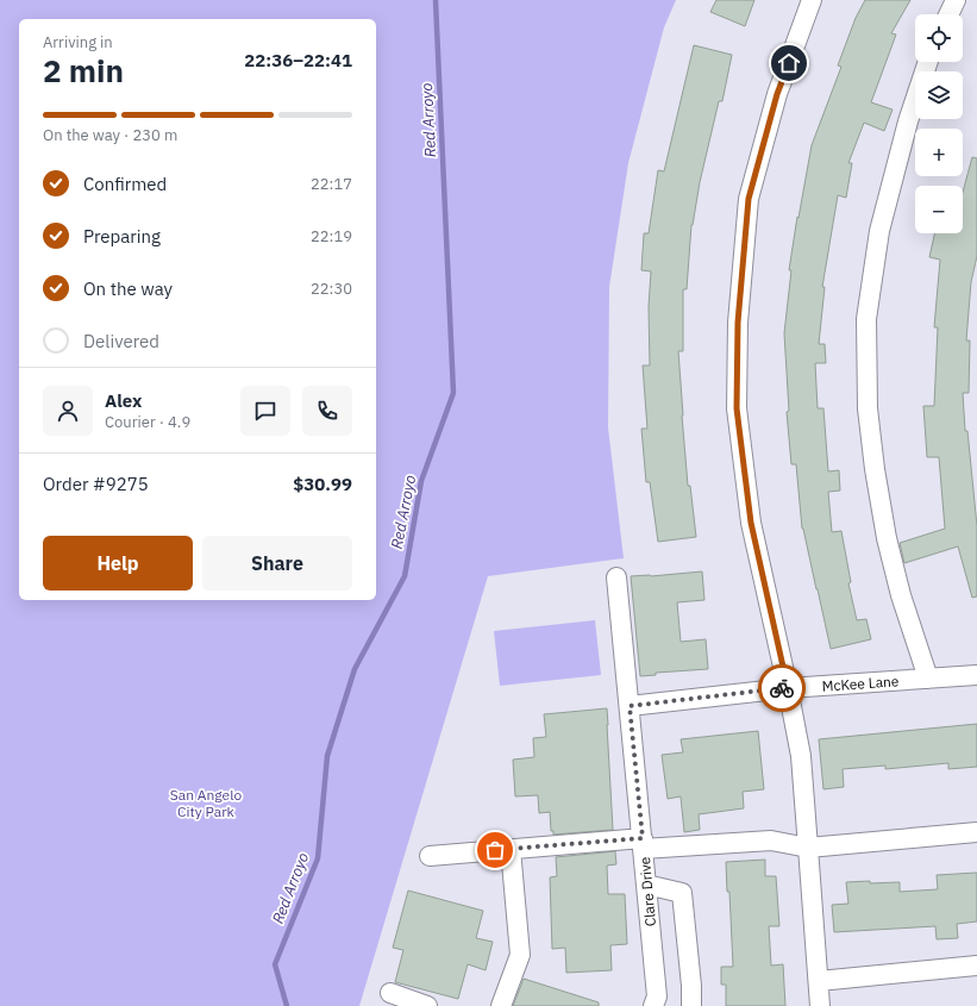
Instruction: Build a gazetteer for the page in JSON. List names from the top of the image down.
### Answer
{
  "streets": {
    "street": ["McKee Lane", "Clare Drive"]
  },
  "crossings": [
    ["McKee Lane", "Clare Drive"]
  ],
  "water": ["Red Arroyo"],
  "parks": ["San Angelo City Park"],
  "page": {
    "map_buttons": ["+", "−"],
    "heading": ["2 min", "Arriving in", "22:36–22:41"],
    "panel": [
      "Alex",
      "Courier · 4.9",
      "Order #9275",
      "$30.99"
    ],
    "bar": "On the way · 230 m",
    "list": [
      ["Confirmed", "22:17"],
      ["Preparing", "22:19"],
      ["On the way", "22:30"],
      "Delivered"
    ],
    "buttons": ["Help", "Share"]
  }
}
